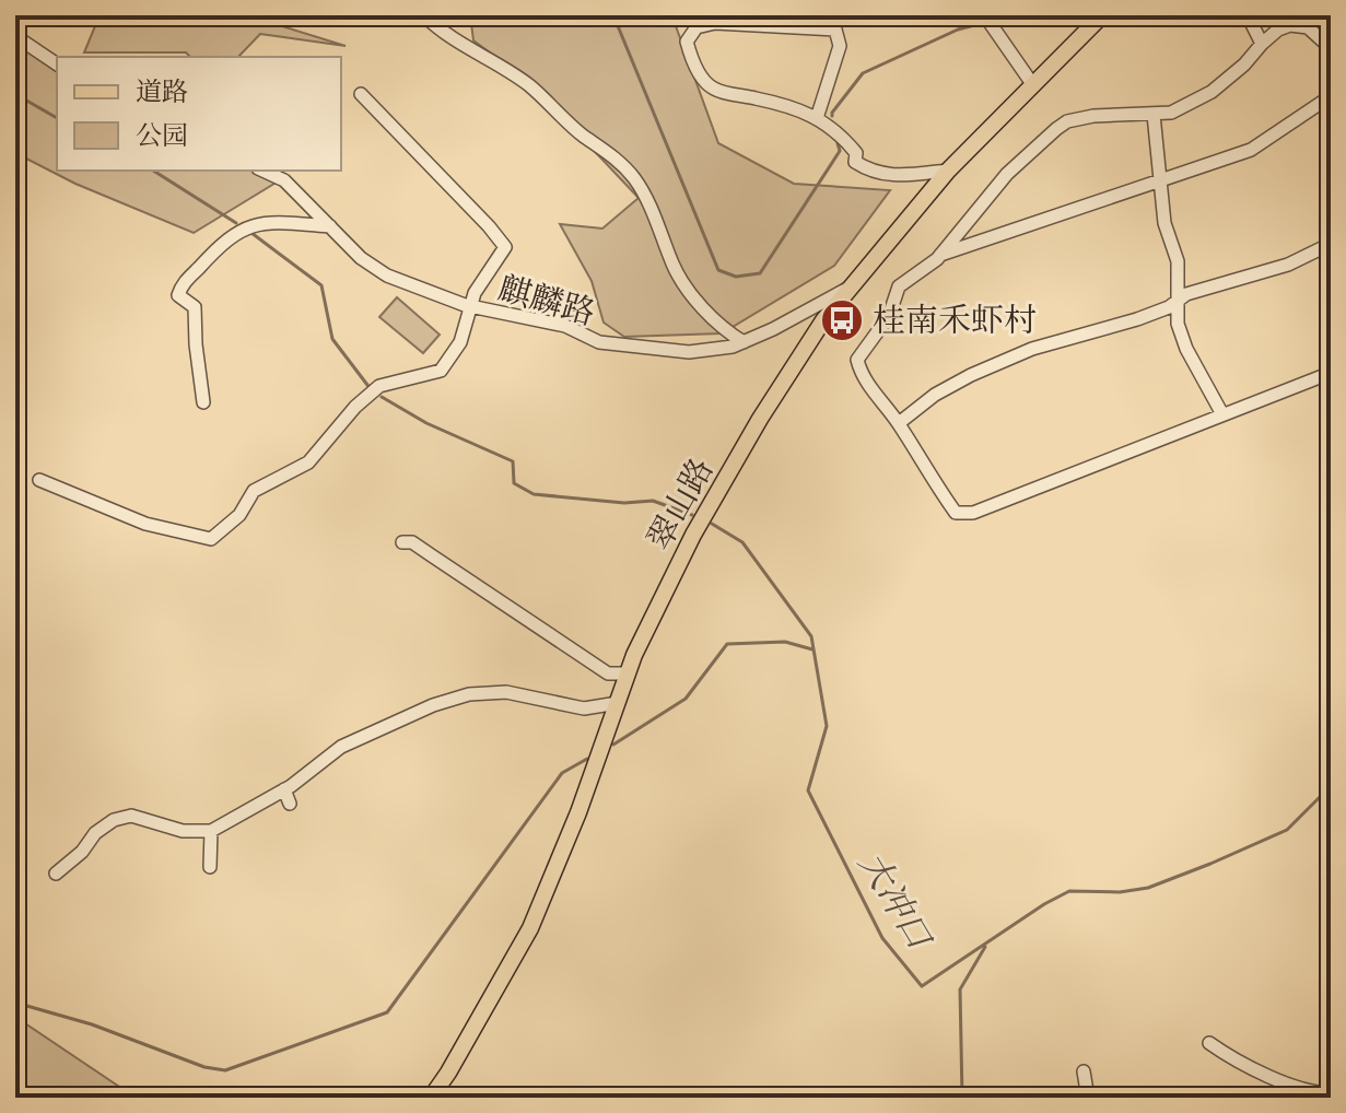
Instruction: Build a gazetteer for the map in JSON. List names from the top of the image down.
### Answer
{
  "streets": {
    "main road": ["翠山路"],
    "street": ["麒麟路"]
  },
  "crossings": [
    ["麒麟路", "翠山路"]
  ],
  "water": ["大冲口"],
  "places": {
    "bus stop": ["桂南禾虾村"]
  },
  "legend": ["道路", "公园"]
}
